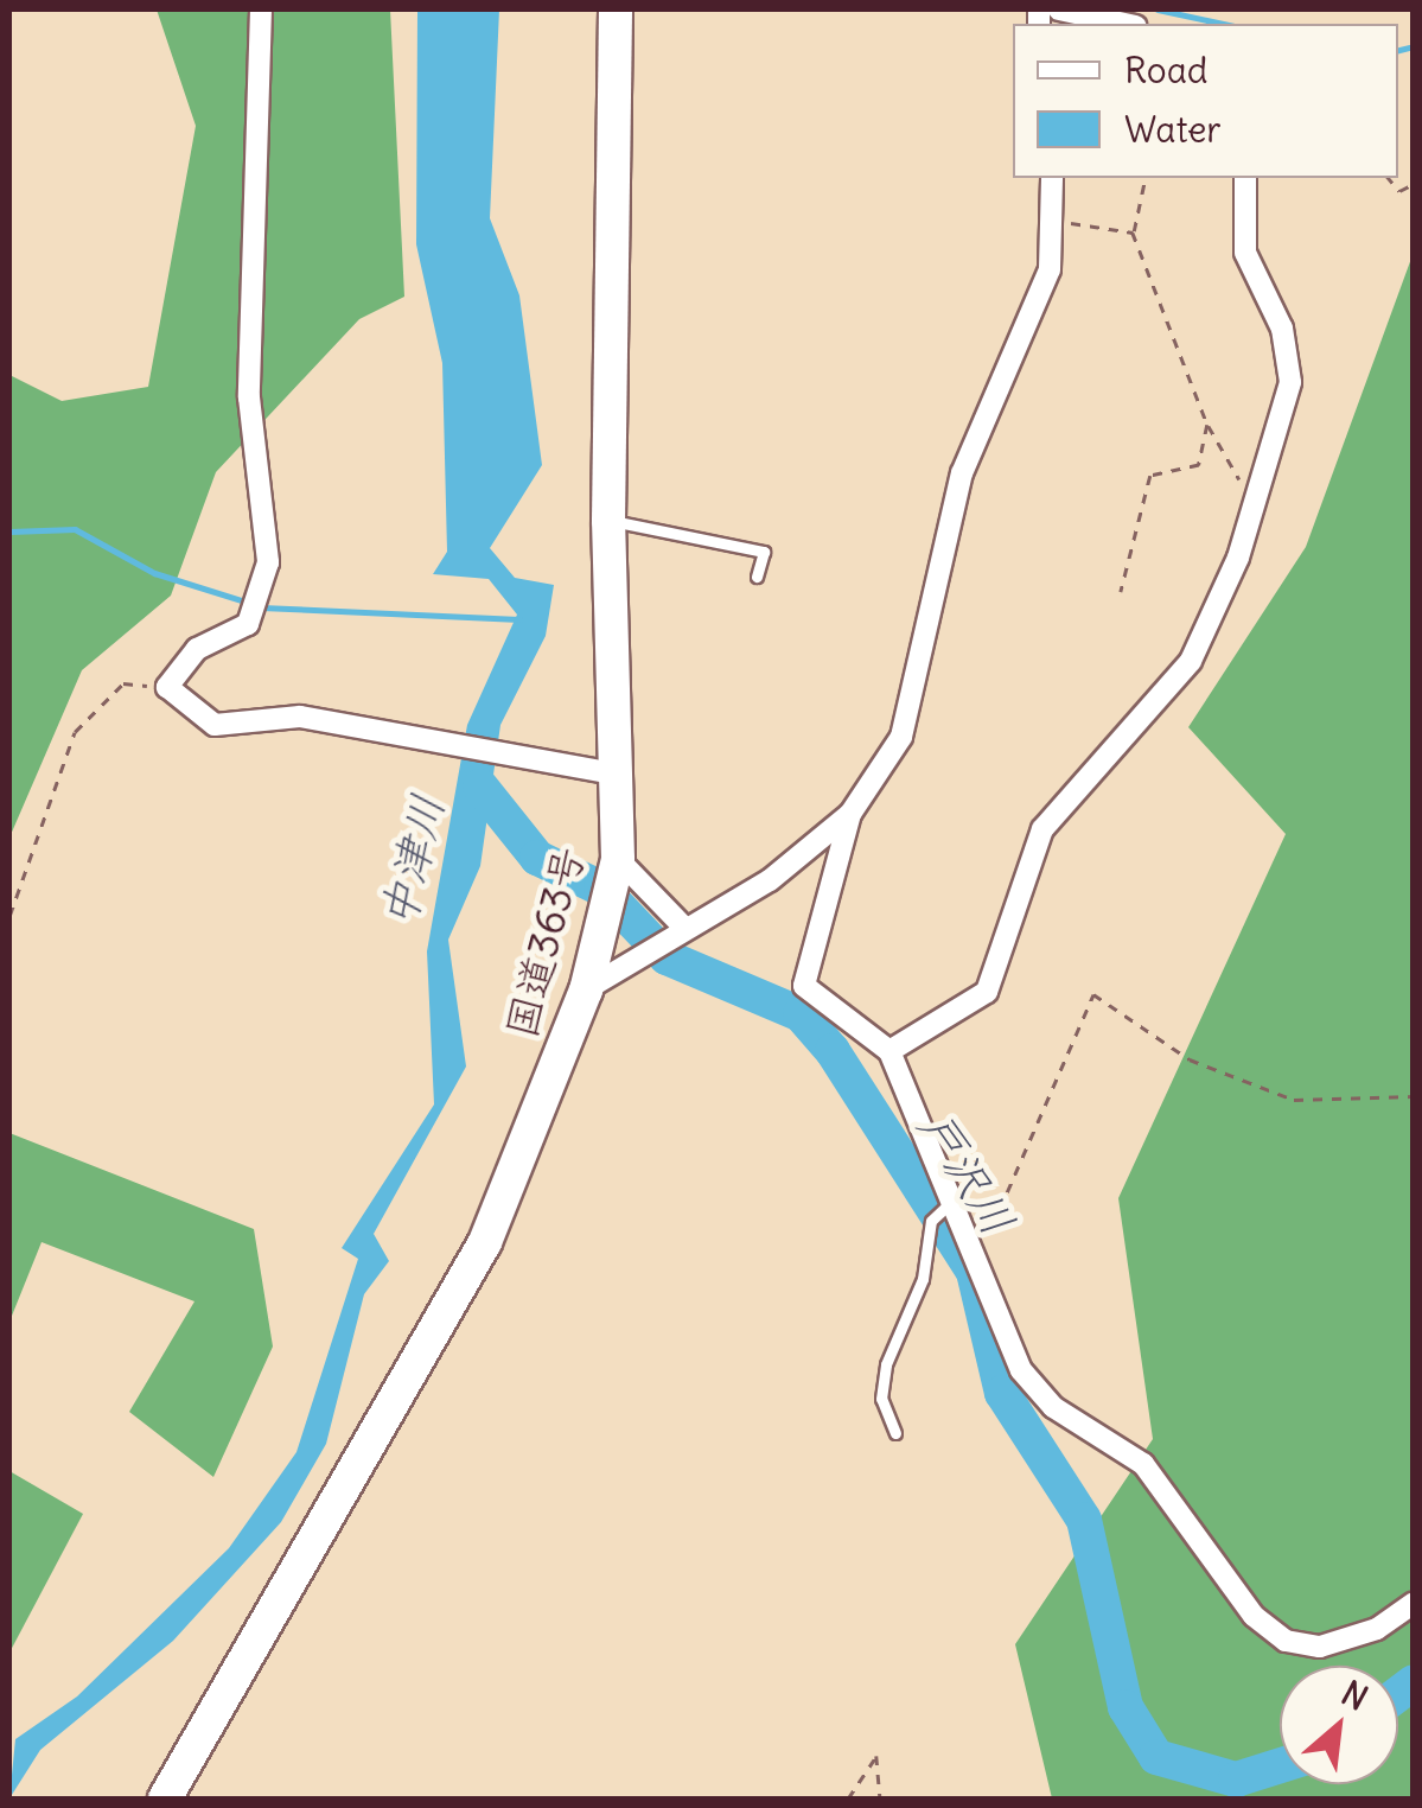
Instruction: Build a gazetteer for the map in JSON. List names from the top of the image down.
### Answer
{
  "streets": {
    "highway": ["国道363号"]
  },
  "water": ["中津川", "戸沢川"],
  "legend": ["Road", "Water"],
  "north": "top right"
}
